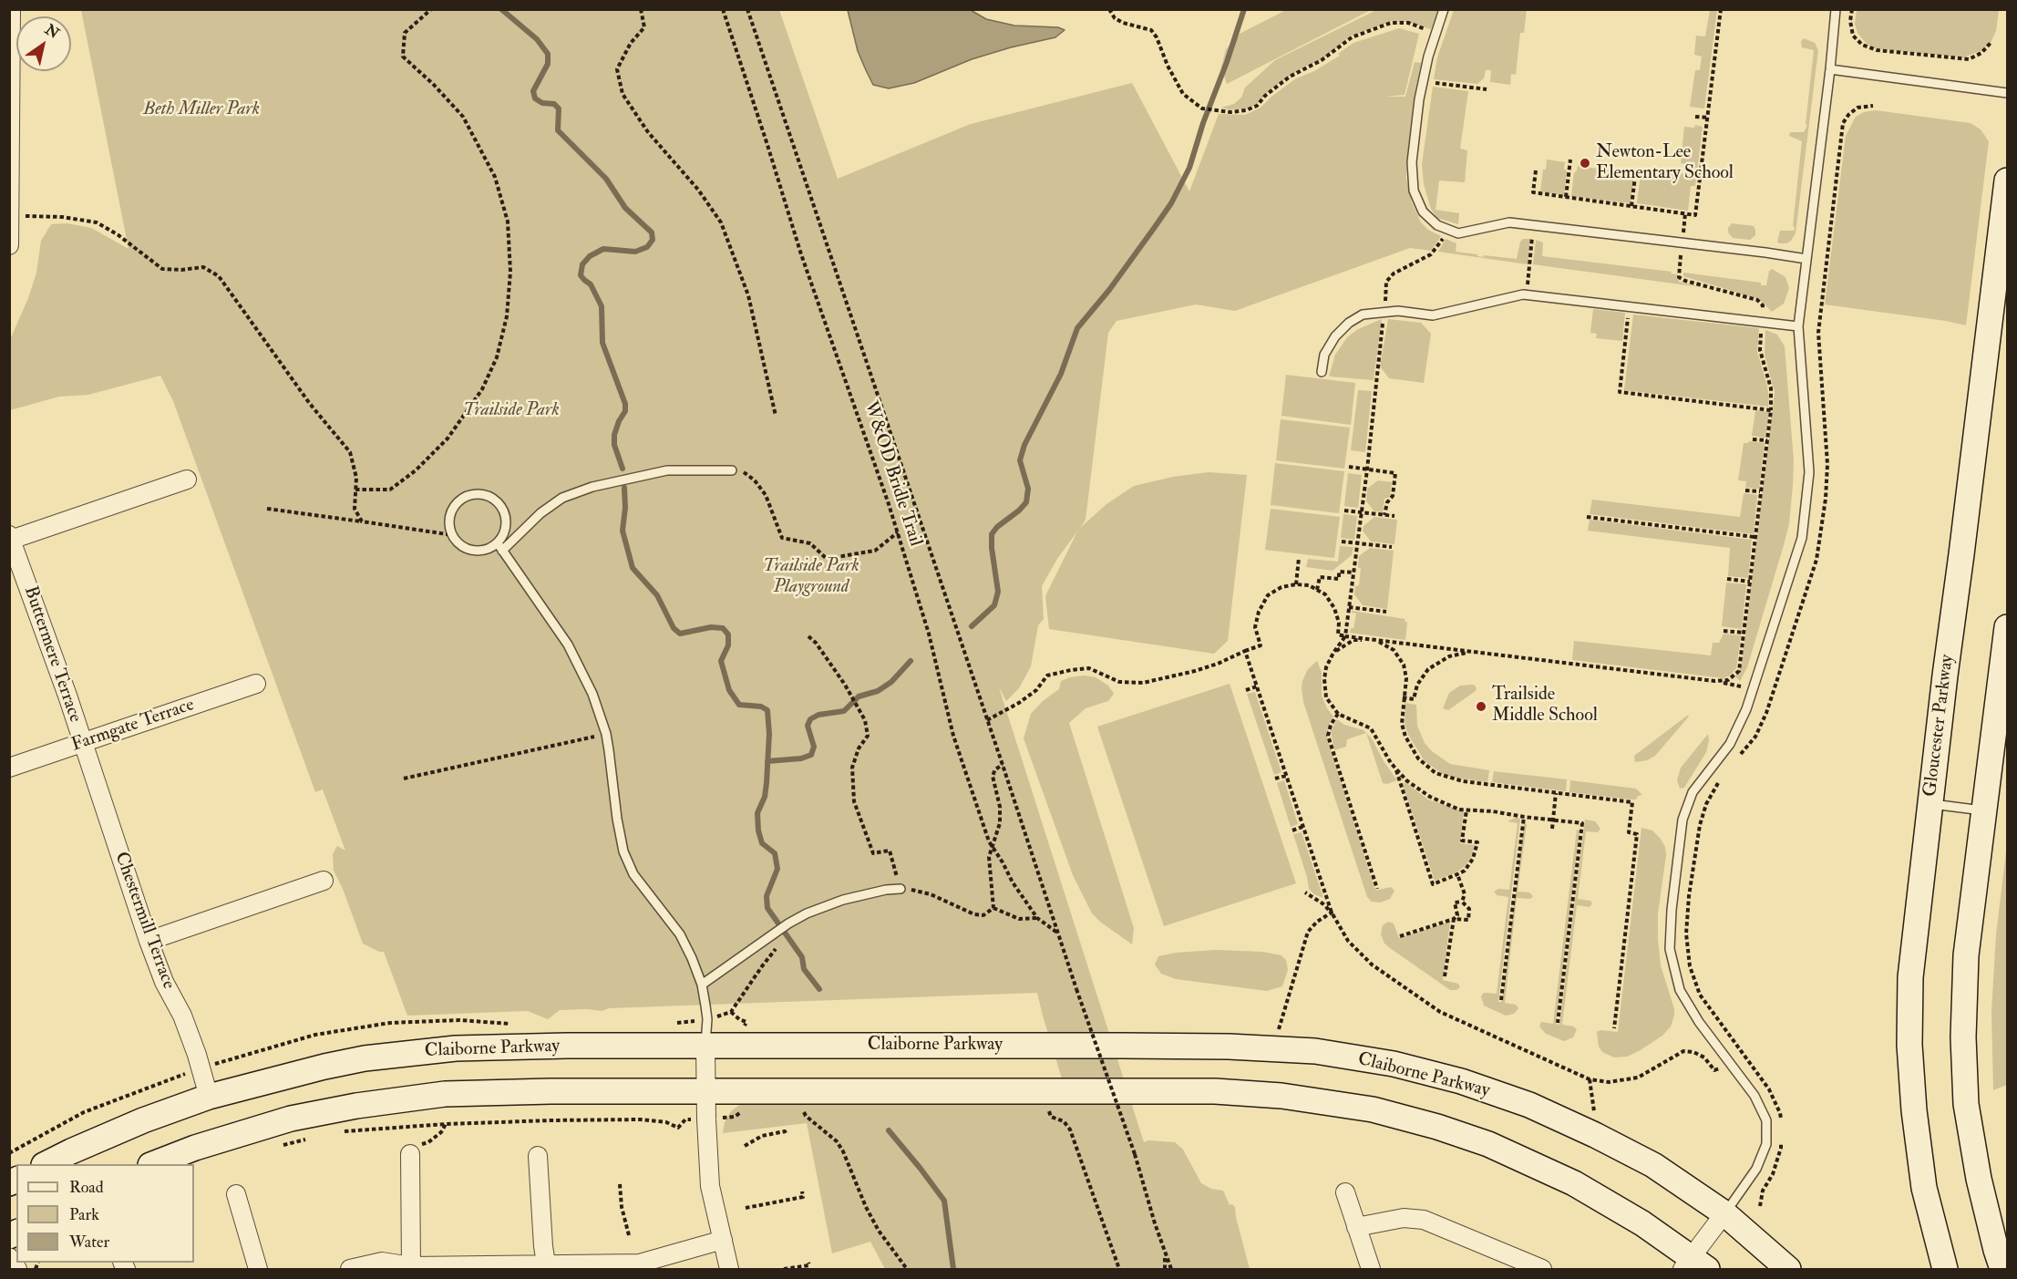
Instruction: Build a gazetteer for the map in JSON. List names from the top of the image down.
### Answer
{
  "streets": {
    "main road": ["Gloucester Parkway", "Claiborne Parkway"],
    "street": ["Buttermere Terrace", "Farmgate Terrace", "Chestermill Terrace"],
    "path": ["W&OD Bridle Trail"]
  },
  "crossings": [
    ["Buttermere Terrace", "Farmgate Terrace"],
    ["Buttermere Terrace", "Chestermill Terrace"],
    ["Farmgate Terrace", "Chestermill Terrace"],
    ["Chestermill Terrace", "Claiborne Parkway"]
  ],
  "parks": ["Beth Miller Park", "Trailside Park", "Trailside Park Playground"],
  "places": ["Newton-Lee Elementary School", "Trailside Middle School"],
  "legend": ["Road", "Park", "Water"],
  "north": "top right"
}
